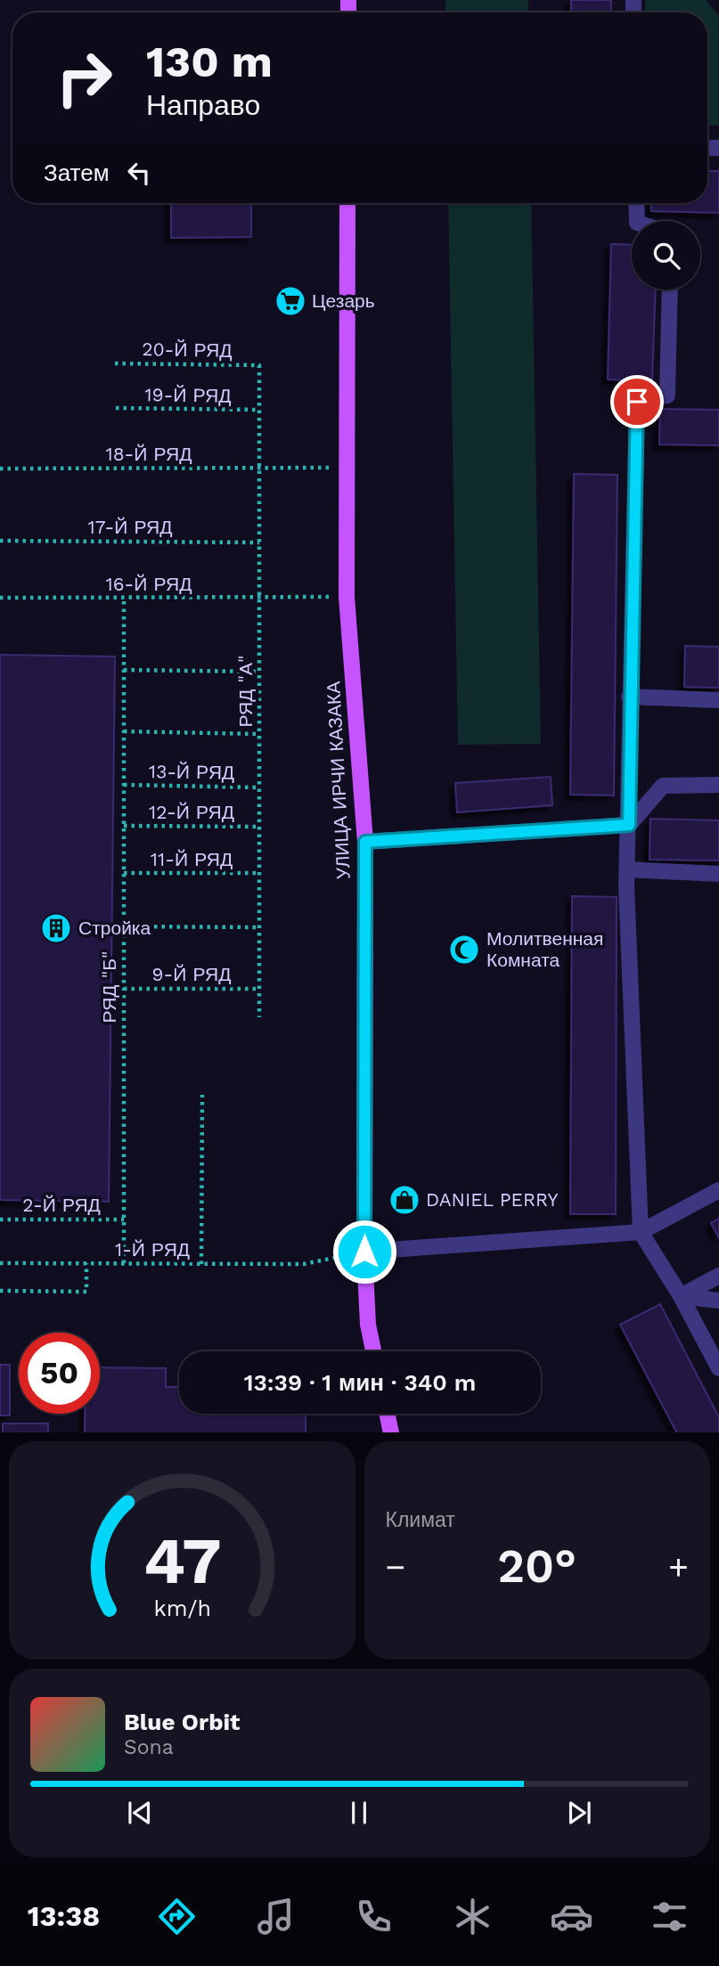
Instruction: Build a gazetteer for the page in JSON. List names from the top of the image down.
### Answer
{
  "streets": {
    "main road": ["УЛИЦА ИРЧИ КАЗАКА"],
    "path": [
      "20-Й РЯД",
      "19-Й РЯД",
      "18-Й РЯД",
      "17-Й РЯД",
      "16-Й РЯД",
      "РЯД \"А\"",
      "13-Й РЯД",
      "12-Й РЯД",
      "11-Й РЯД",
      "9-Й РЯД",
      "РЯД \"Б\"",
      "2-Й РЯД",
      "1-Й РЯД"
    ]
  },
  "crossings": [
    ["20-Й РЯД", "РЯД \"А\""],
    ["19-Й РЯД", "РЯД \"А\""],
    ["18-Й РЯД", "РЯД \"А\""],
    ["18-Й РЯД", "УЛИЦА ИРЧИ КАЗАКА"],
    ["17-Й РЯД", "РЯД \"А\""],
    ["16-Й РЯД", "РЯД \"А\""],
    ["16-Й РЯД", "УЛИЦА ИРЧИ КАЗАКА"],
    ["16-Й РЯД", "РЯД \"Б\""],
    ["РЯД \"А\"", "13-Й РЯД"],
    ["РЯД \"А\"", "12-Й РЯД"],
    ["РЯД \"А\"", "11-Й РЯД"],
    ["РЯД \"А\"", "9-Й РЯД"],
    ["13-Й РЯД", "РЯД \"Б\""],
    ["УЛИЦА ИРЧИ КАЗАКА", "1-Й РЯД"],
    ["12-Й РЯД", "РЯД \"Б\""],
    ["11-Й РЯД", "РЯД \"Б\""],
    ["9-Й РЯД", "РЯД \"Б\""],
    ["РЯД \"Б\"", "2-Й РЯД"],
    ["РЯД \"Б\"", "1-Й РЯД"]
  ],
  "places": {
    "supermarket": ["Цезарь"],
    "building": ["Стройка"],
    "mosque": ["Молитвенная Комната"],
    "shop": ["DANIEL PERRY"]
  },
  "page": {
    "turn": ["130 m", "Направо"],
    "then": "Затем",
    "limit": "50",
    "trip": "13:39 · 1 мин · 340 m",
    "tile": "Климат",
    "heat": ["−", "20°", "+"],
    "song": ["Blue Orbit", "Sona"],
    "tabs": "13:38",
    "gauge": ["47", "km/h"]
  }
}
